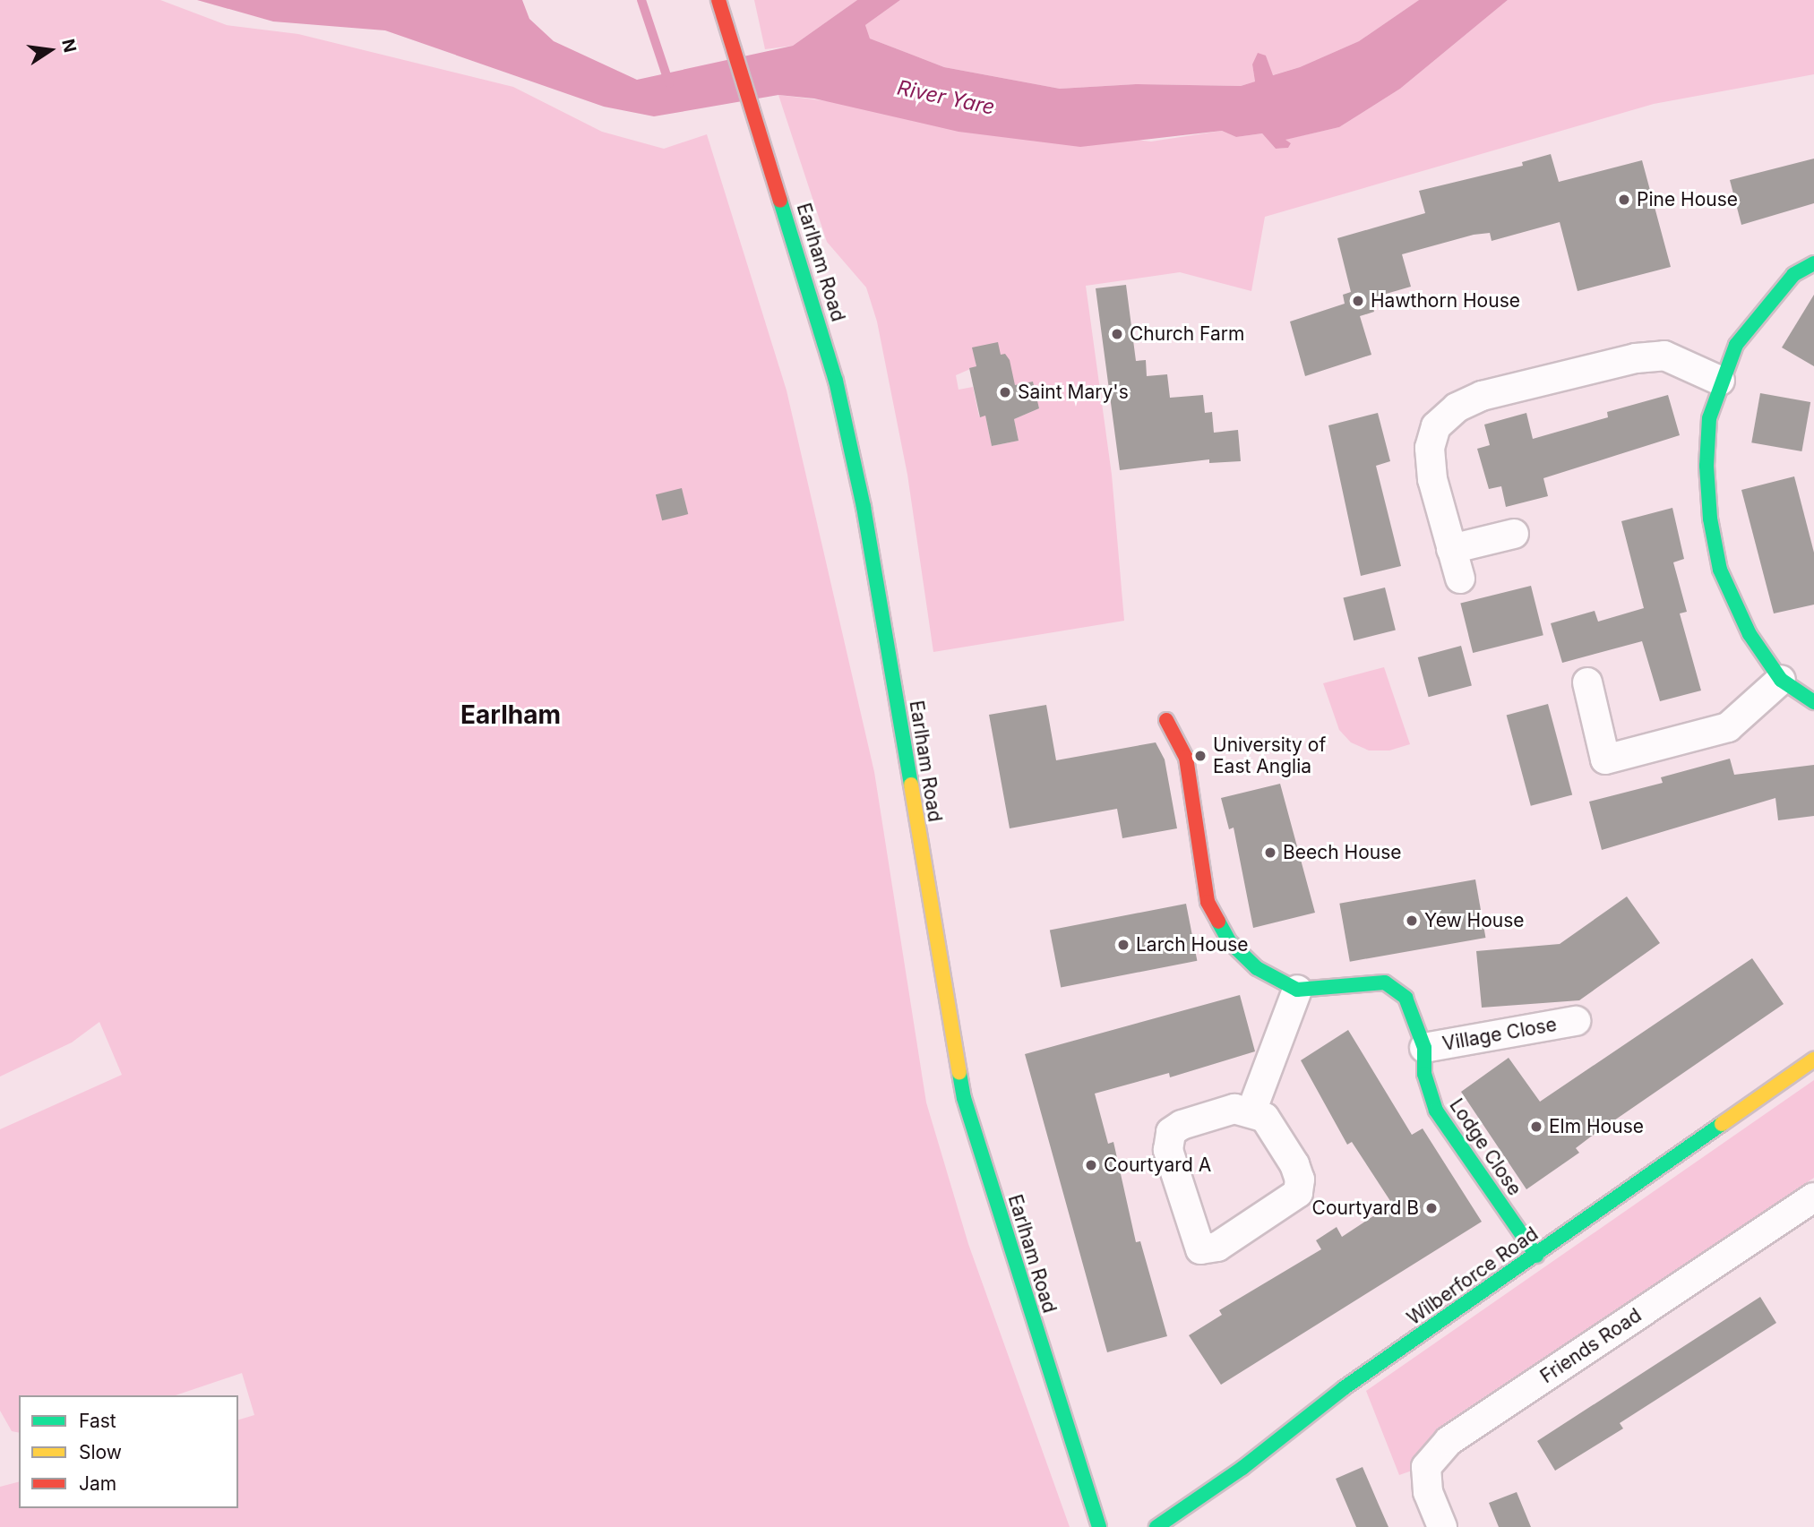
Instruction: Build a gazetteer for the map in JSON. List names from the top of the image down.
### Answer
{
  "streets": {
    "street": [
      "Earlham Road",
      "Village Close",
      "Lodge Close",
      "Wilberforce Road",
      "Friends Road"
    ]
  },
  "crossings": [
    ["Village Close", "Lodge Close"],
    ["Lodge Close", "Wilberforce Road"]
  ],
  "districts": ["Earlham"],
  "water": ["River Yare"],
  "places": [
    "Pine House",
    "Hawthorn House",
    "Church Farm",
    "Saint Mary's",
    "University of East Anglia",
    "Beech House",
    "Yew House",
    "Larch House",
    "Elm House",
    "Courtyard A",
    "Courtyard B"
  ],
  "legend": ["Fast", "Slow", "Jam"],
  "north": "right"
}
